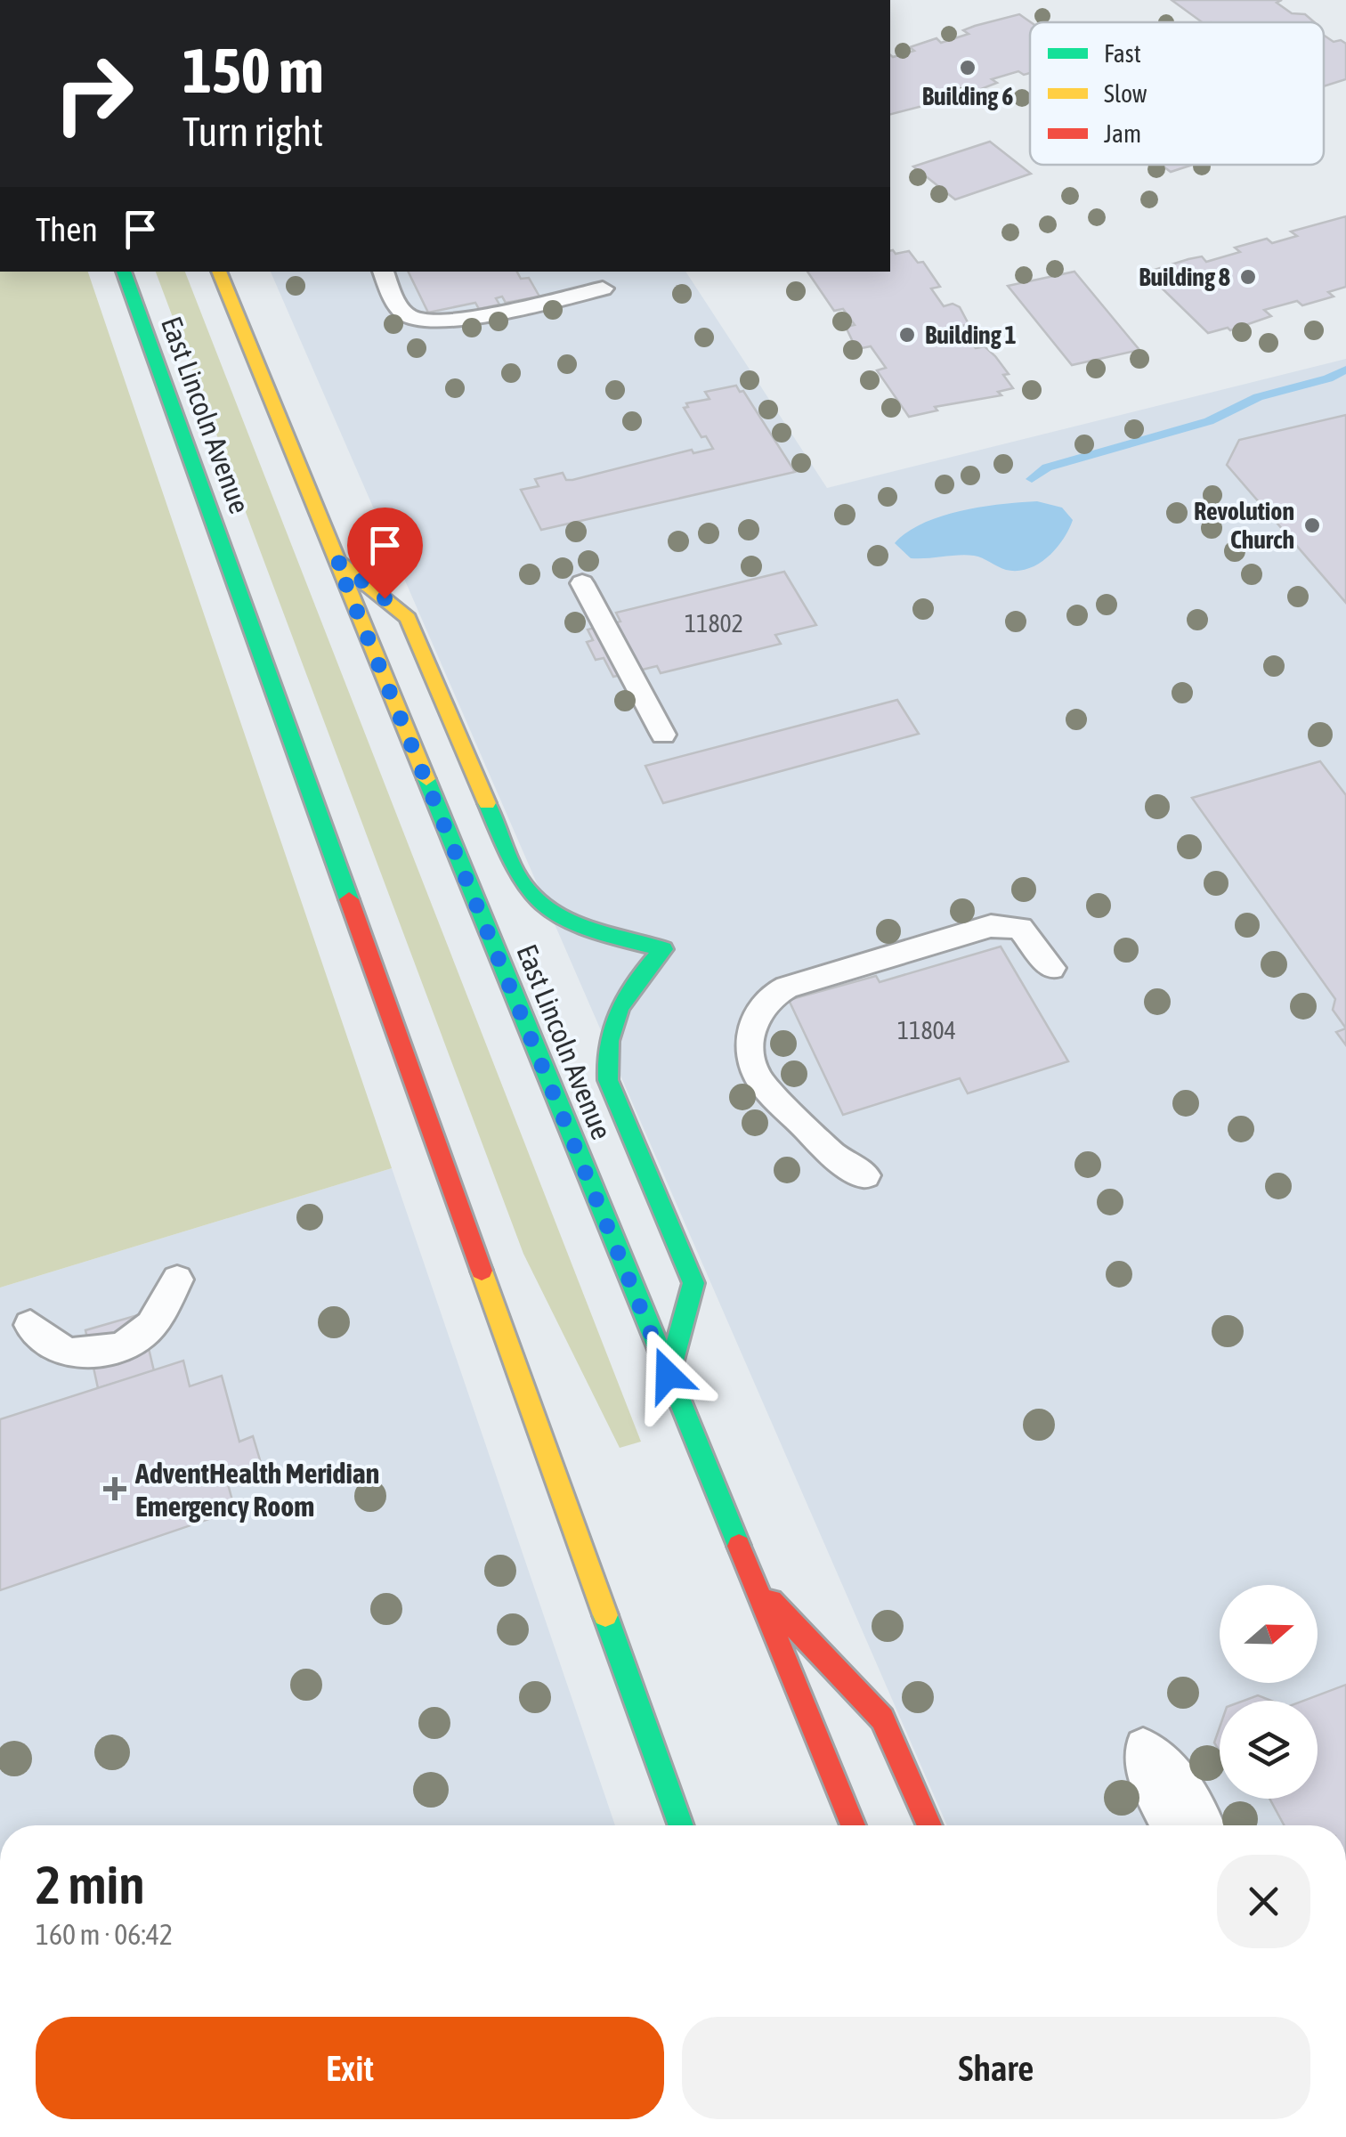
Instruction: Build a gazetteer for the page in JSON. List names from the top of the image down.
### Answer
{
  "streets": {
    "main road": ["East Lincoln Avenue"]
  },
  "places": {
    "other": [
      "Building 6",
      "Building 8",
      "Building 1",
      "Revolution Church"
    ],
    "health": ["AdventHealth Meridian Emergency Room"]
  },
  "house_numbers": ["11802", "11804"],
  "legend": ["Fast", "Slow", "Jam"],
  "north": "right",
  "page": {
    "turn": ["150 m", "Turn right"],
    "then": "Then",
    "heading": ["2 min", "160 m · 06:42"],
    "buttons": ["Exit", "Share"]
  }
}
